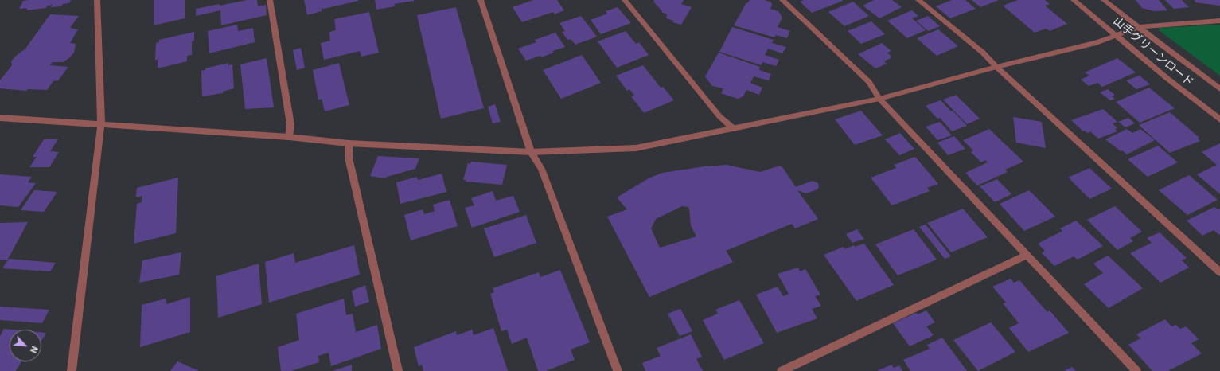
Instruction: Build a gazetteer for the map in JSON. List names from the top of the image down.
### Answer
{
  "streets": {
    "street": ["山手グリーンロード"]
  },
  "north": "bottom right"
}
